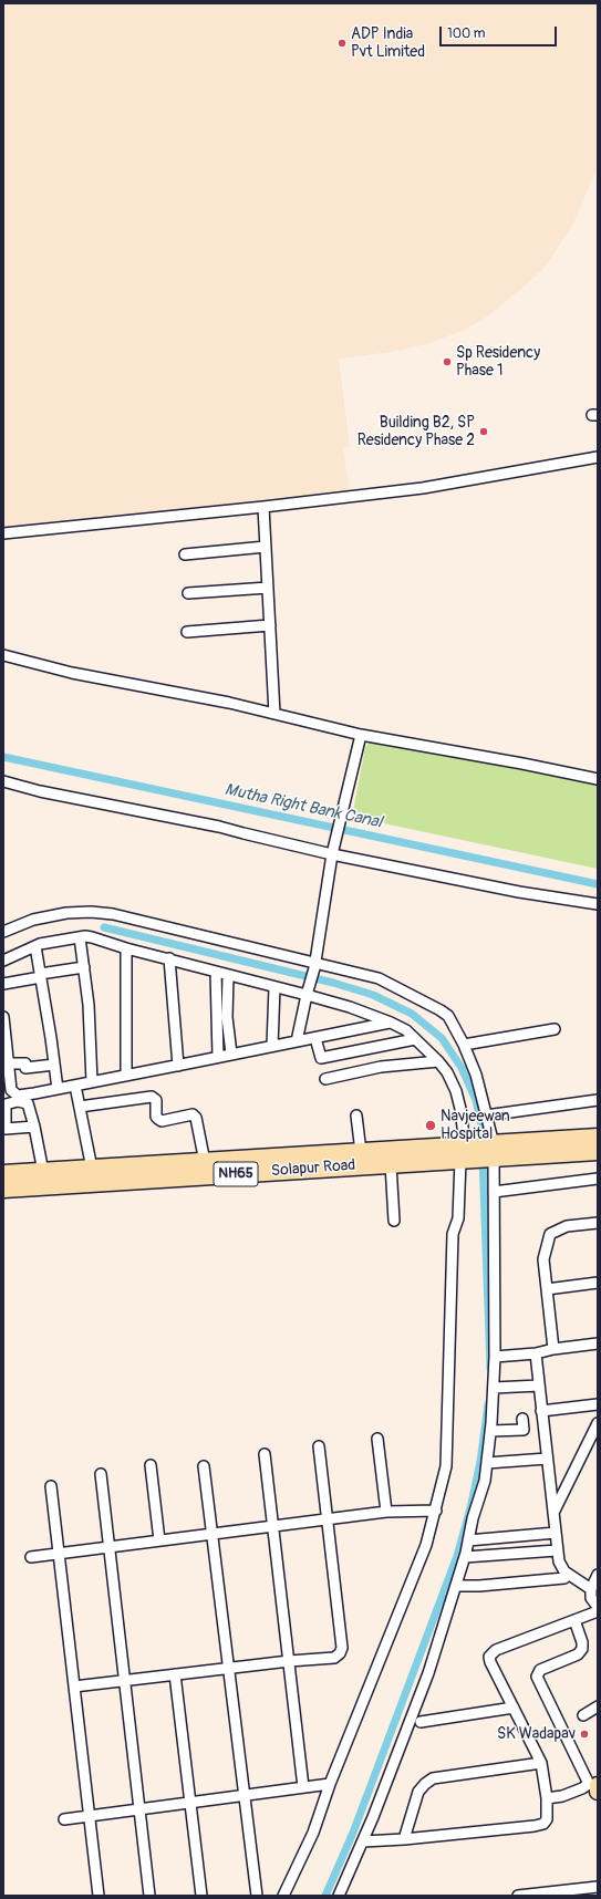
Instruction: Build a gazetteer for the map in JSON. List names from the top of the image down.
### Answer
{
  "streets": {
    "highway": ["Solapur Road", "NH65"]
  },
  "water": ["Mutha Right Bank Canal"],
  "places": [
    "ADP India Pvt Limited",
    "Sp Residency Phase 1",
    "Building B2, SP Residency Phase 2",
    "Navjeewan Hospital",
    "SK Wadapav"
  ],
  "scale_bar": "100 m"
}
